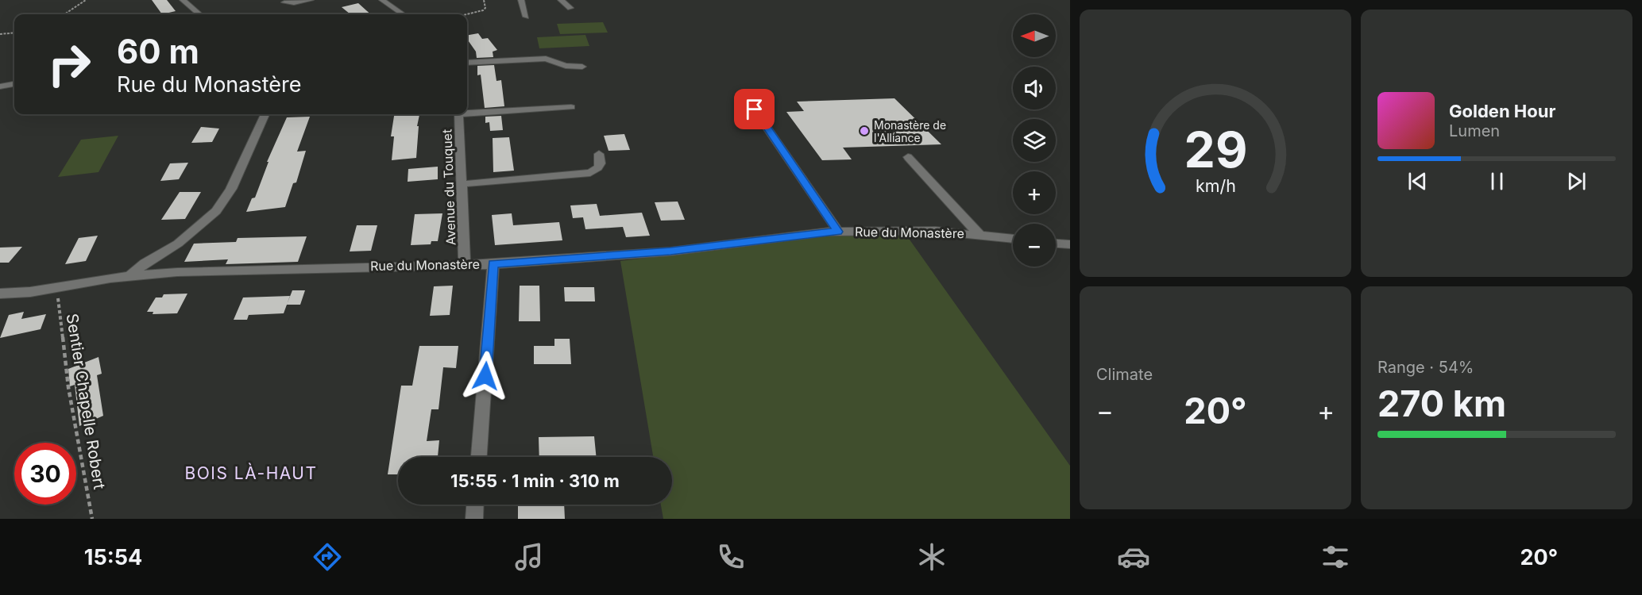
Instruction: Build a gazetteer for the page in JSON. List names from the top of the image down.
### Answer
{
  "streets": {
    "street": ["Avenue du Touquet", "Rue du Monastère"],
    "path": ["Sentier Chapelle Robert"]
  },
  "crossings": [
    ["Avenue du Touquet", "Rue du Monastère"],
    ["Rue du Monastère", "Sentier Chapelle Robert"]
  ],
  "districts": ["BOIS LÀ-HAUT"],
  "places": ["Monastère de l'Alliance"],
  "north": "left",
  "page": {
    "map_buttons": ["+", "−"],
    "turn": ["60 m", "Rue du Monastère"],
    "song": ["Golden Hour", "Lumen"],
    "tile": [
      "Climate",
      ["Range · 54%", "270 km"]
    ],
    "heat": ["−", "20°", "+"],
    "limit": "30",
    "trip": "15:55 · 1 min · 310 m",
    "tabs": ["15:54", "20°"],
    "gauge": ["29", "km/h"]
  }
}
